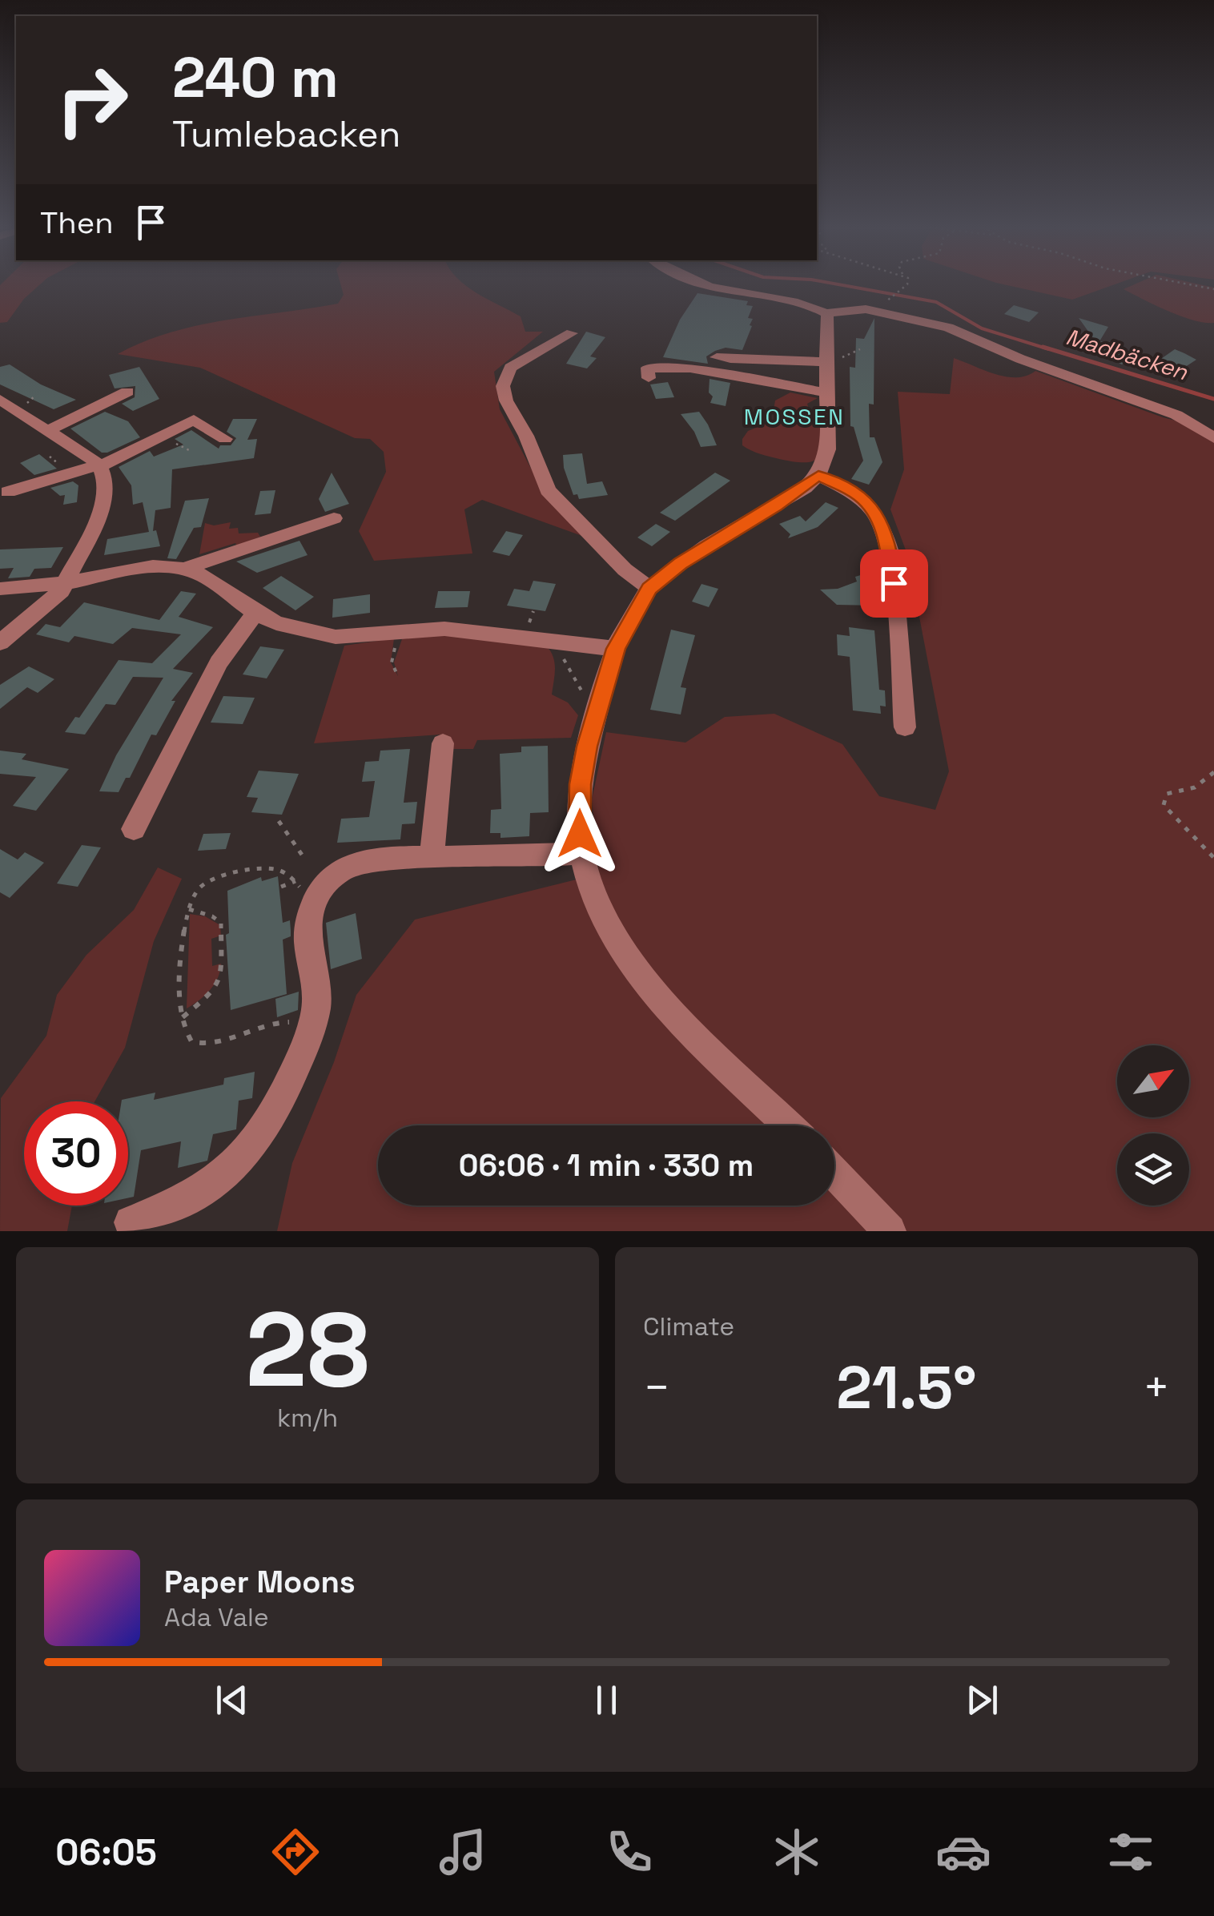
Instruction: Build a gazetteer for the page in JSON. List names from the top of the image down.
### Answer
{
  "districts": ["MOSSEN"],
  "water": ["Madbäcken"],
  "north": "top right",
  "page": {
    "turn": ["240 m", "Tumlebacken"],
    "then": "Then",
    "limit": "30",
    "trip": "06:06 · 1 min · 330 m",
    "tile": [
      ["28", "km/h"],
      "Climate"
    ],
    "heat": ["−", "21.5°", "+"],
    "song": ["Paper Moons", "Ada Vale"],
    "tabs": "06:05"
  }
}
